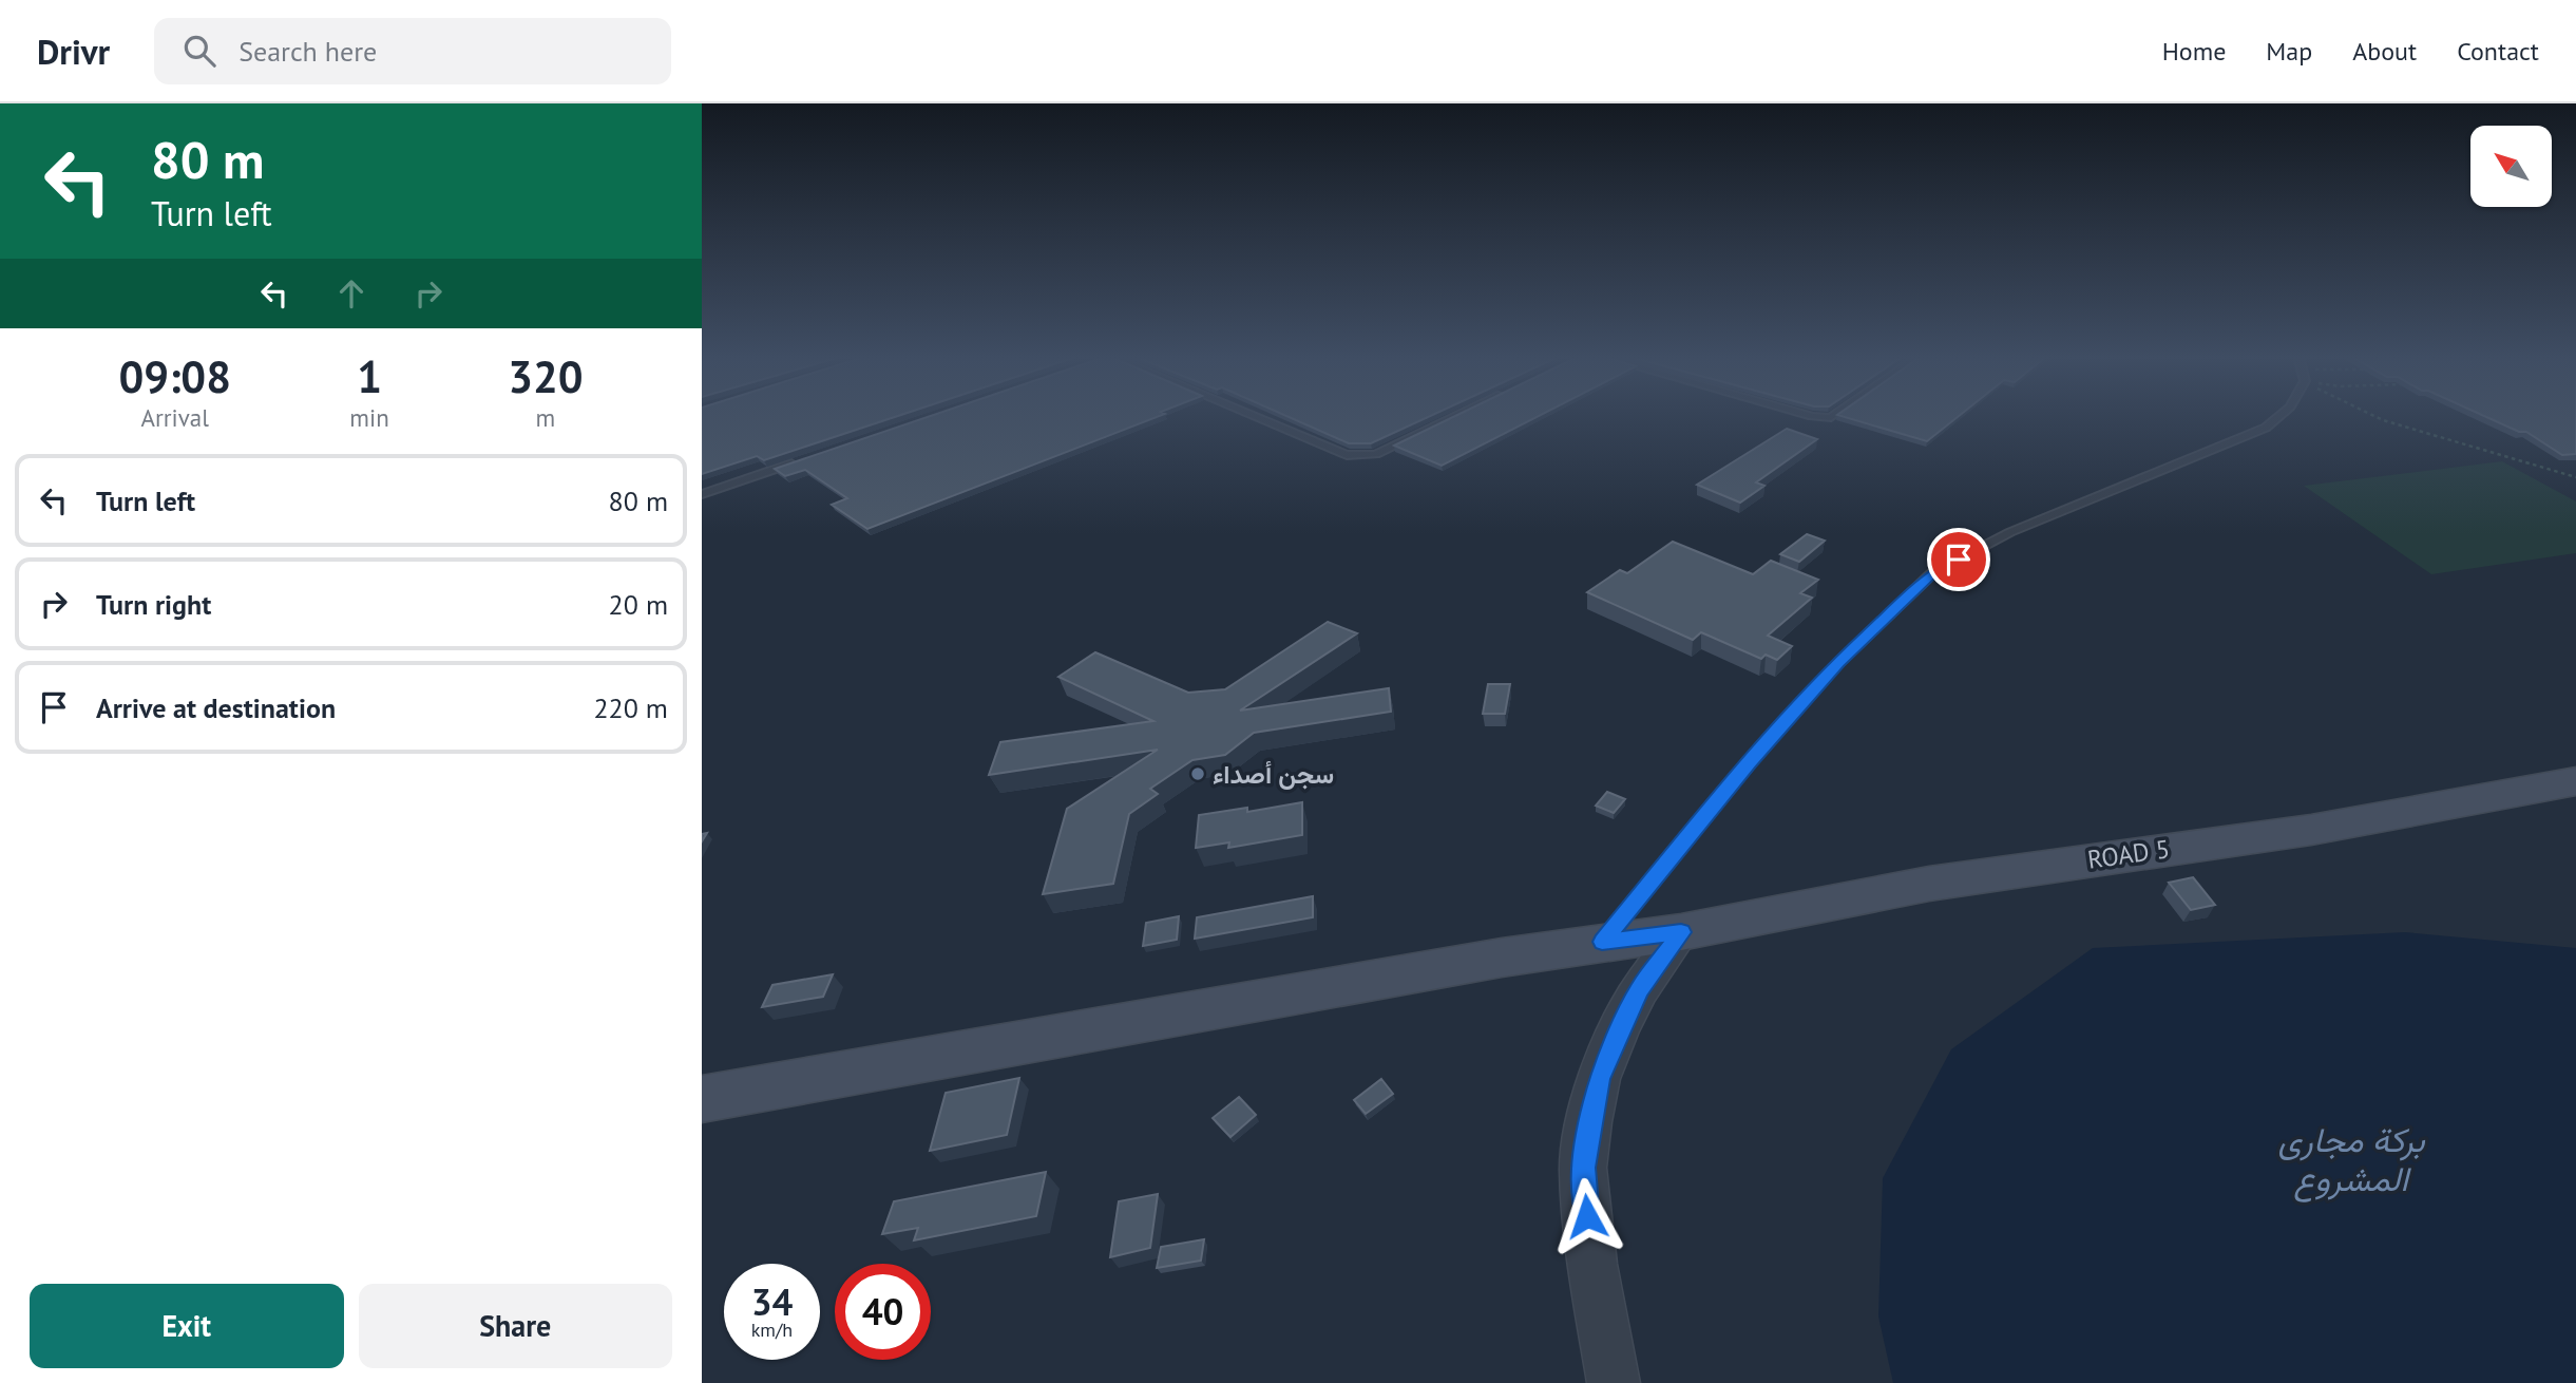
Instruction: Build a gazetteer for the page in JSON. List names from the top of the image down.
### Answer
{
  "streets": {
    "main road": ["ROAD 5"]
  },
  "water": ["بركة مجارى المشروع"],
  "places": ["سجن أصداء"],
  "north": "top left",
  "page": {
    "header": "Drivr",
    "search": "Search here",
    "nav": [
      "Home",
      "Map",
      "About",
      "Contact"
    ],
    "turn": ["80 m", "Turn left"],
    "eta": [
      "09:08",
      "Arrival",
      "1",
      "min",
      "320",
      "m"
    ],
    "list": [
      {
        "name": "Turn left",
        "value": "80 m"
      },
      {
        "name": "Turn right",
        "value": "20 m"
      },
      {
        "name": "Arrive at destination",
        "value": "220 m"
      }
    ],
    "speed": "34 km/h",
    "limit": "40",
    "buttons": ["Exit", "Share"]
  }
}
